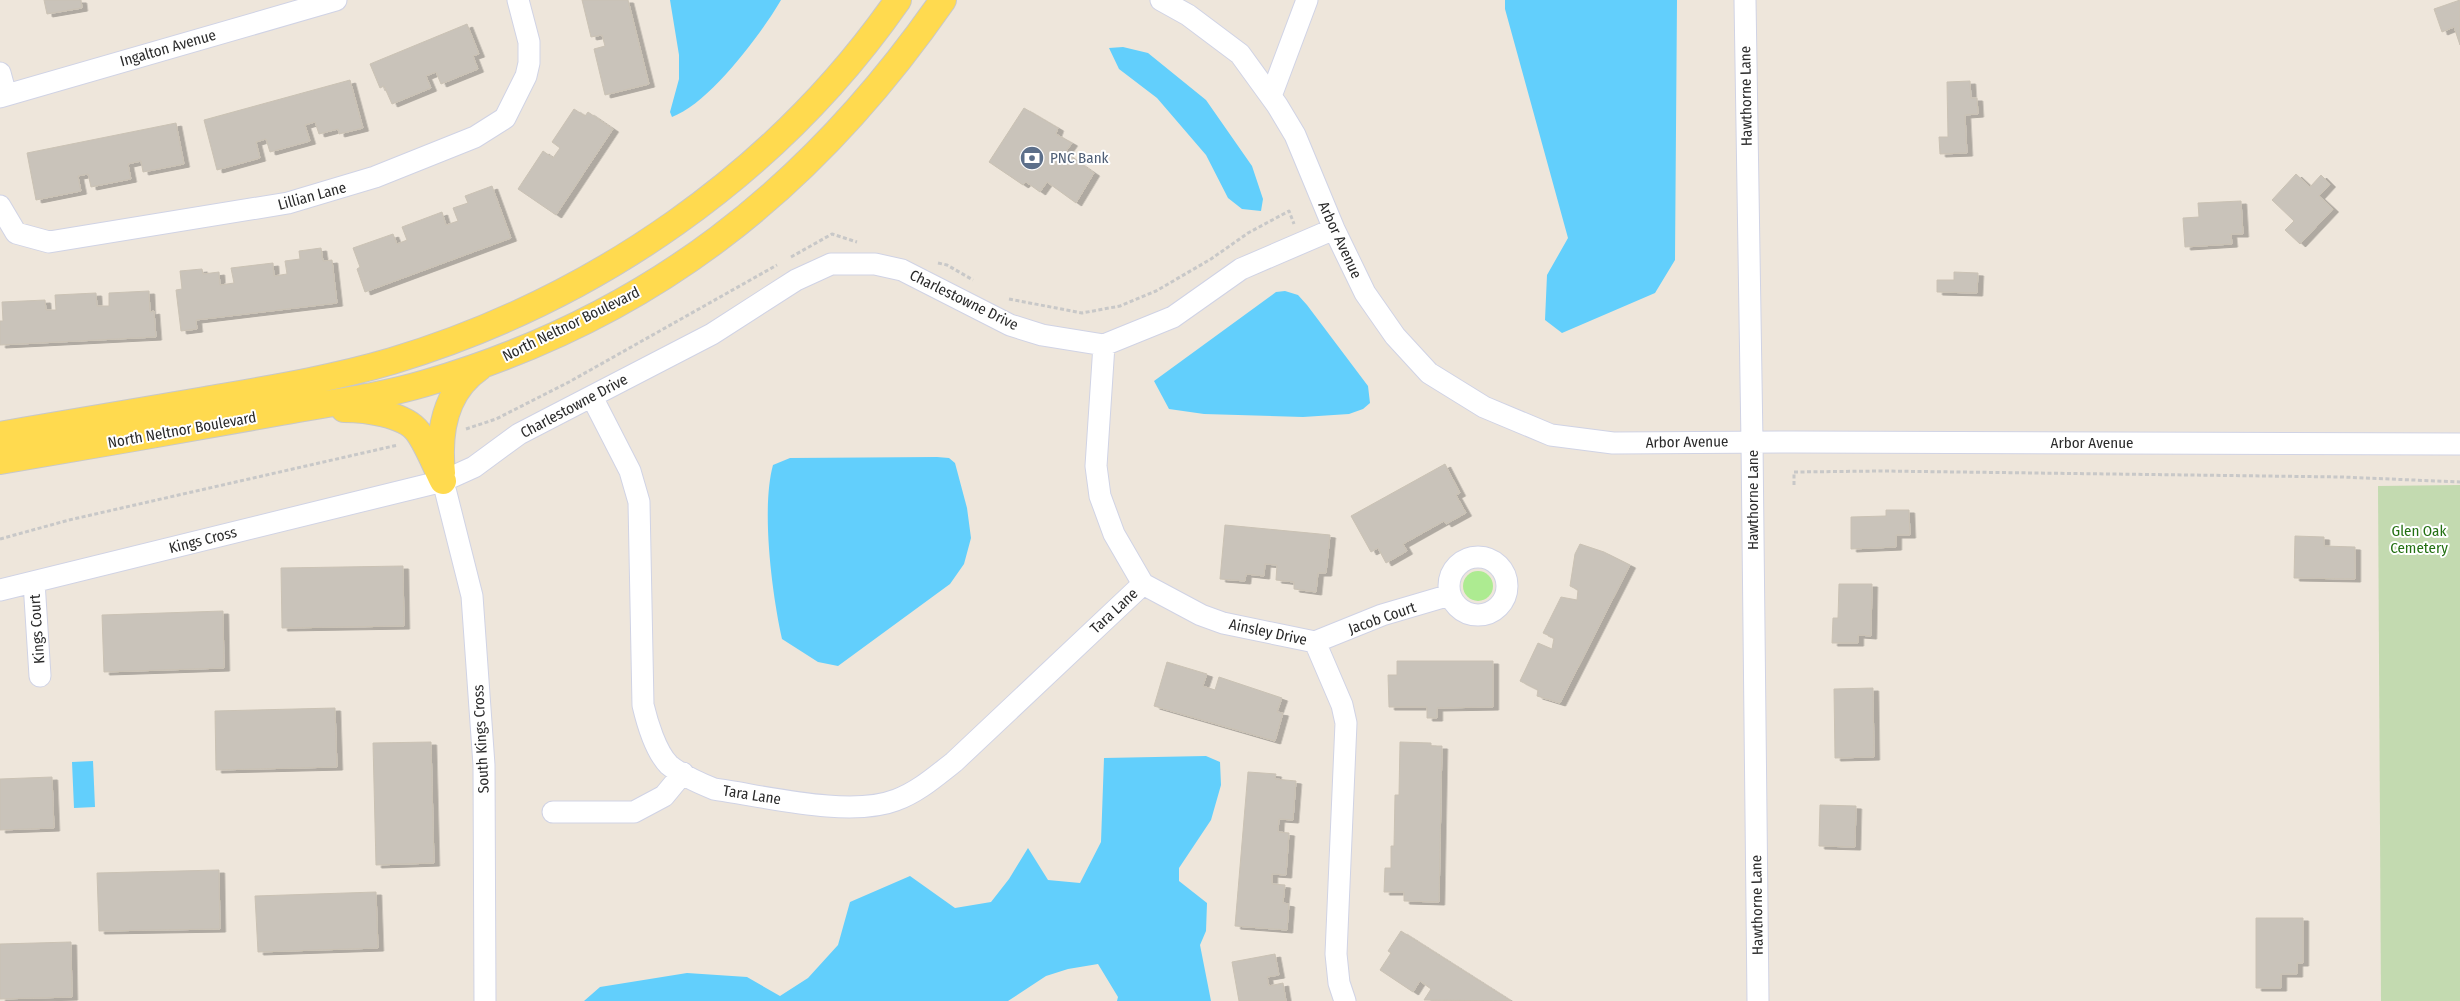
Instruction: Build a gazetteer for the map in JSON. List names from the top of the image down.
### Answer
{
  "streets": {
    "main road": ["North Neltnor Boulevard"],
    "street": [
      "Ingalton Avenue",
      "Hawthorne Lane",
      "Lillian Lane",
      "Arbor Avenue",
      "Charlestowne Drive",
      "Kings Cross",
      "Tara Lane",
      "Jacob Court",
      "Kings Court",
      "Ainsley Drive",
      "South Kings Cross"
    ]
  },
  "crossings": [
    ["Hawthorne Lane", "Arbor Avenue"],
    ["Charlestowne Drive", "Kings Cross"],
    ["Charlestowne Drive", "Tara Lane"],
    ["Charlestowne Drive", "South Kings Cross"],
    ["Kings Cross", "Kings Court"],
    ["Tara Lane", "Ainsley Drive"],
    ["Jacob Court", "Ainsley Drive"]
  ],
  "parks": ["Glen Oak Cemetery"],
  "places": {
    "bank": ["PNC Bank"]
  }
}
